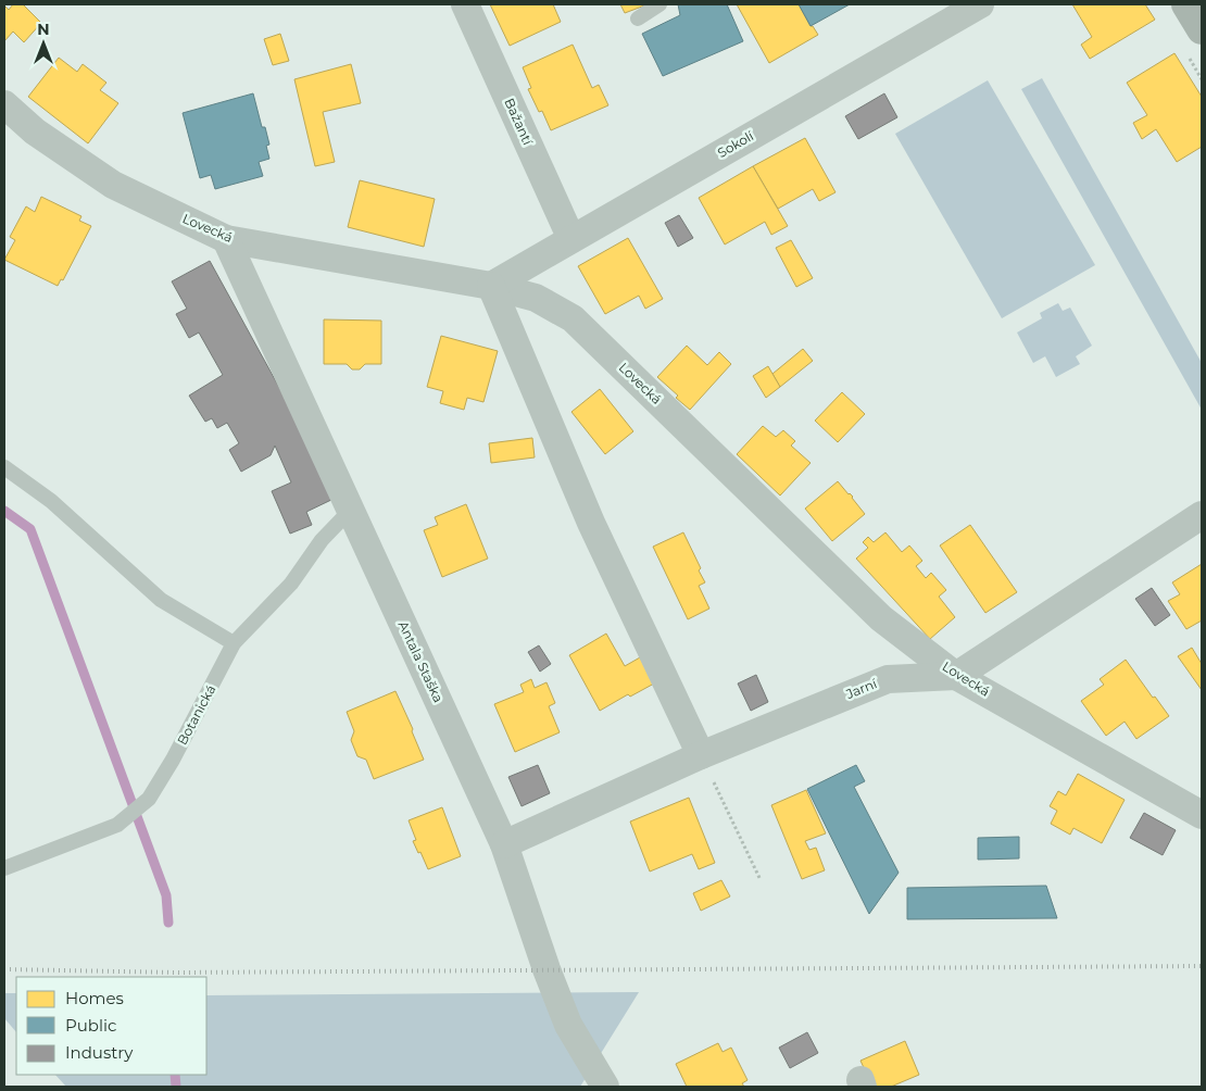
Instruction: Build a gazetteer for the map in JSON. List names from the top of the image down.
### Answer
{
  "streets": {
    "street": [
      "Bažantí",
      "Sokolí",
      "Lovecká",
      "Antala Staška",
      "Jarní"
    ],
    "lane": ["Botanická"]
  },
  "crossings": [
    ["Bažantí", "Sokolí"],
    ["Sokolí", "Lovecká"],
    ["Lovecká", "Antala Staška"],
    ["Lovecká", "Jarní"],
    ["Antala Staška", "Jarní"],
    ["Antala Staška", "Botanická"]
  ],
  "legend": ["Homes", "Public", "Industry"],
  "north": "top"
}
